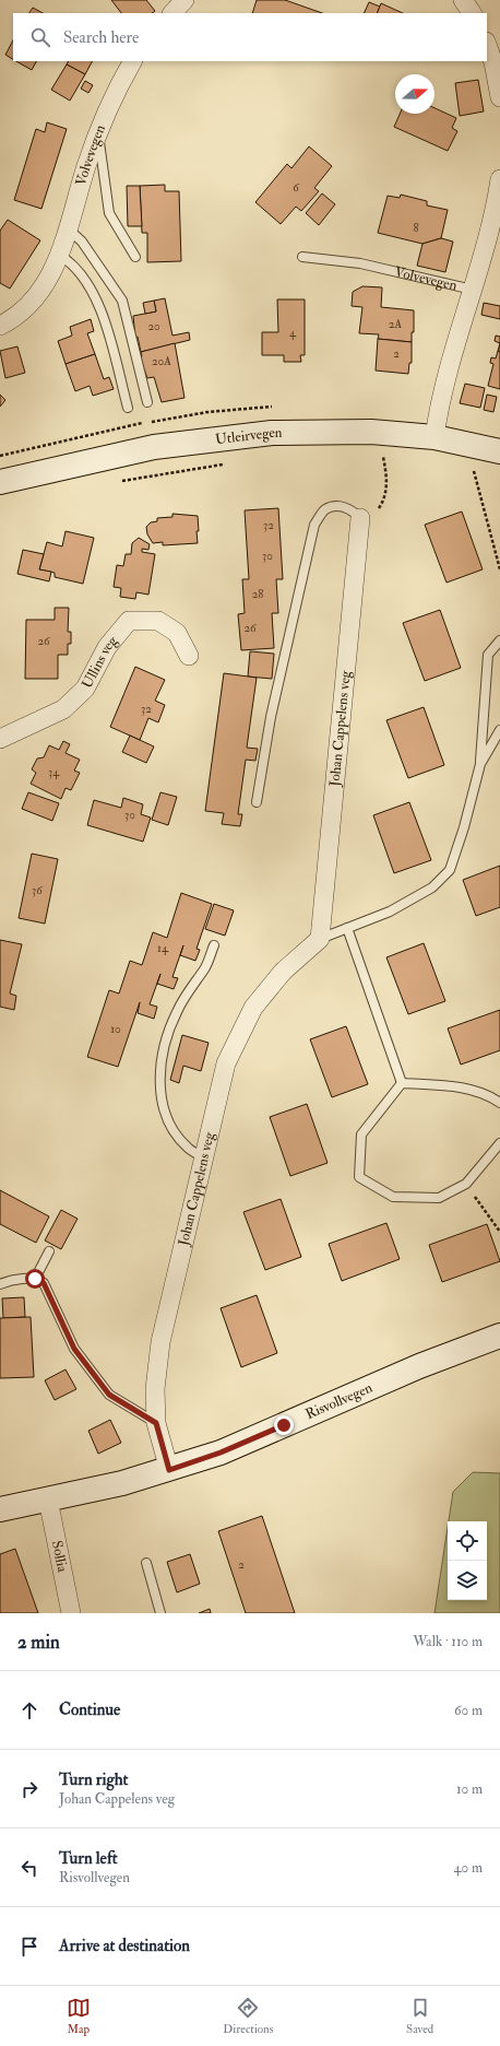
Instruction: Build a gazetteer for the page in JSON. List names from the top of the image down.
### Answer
{
  "streets": {
    "street": [
      "Volvevegen",
      "Utleirvegen",
      "Ullins veg",
      "Johan Cappelens veg",
      "Risvollvegen",
      "Sollia"
    ]
  },
  "crossings": [
    ["Volvevegen", "Utleirvegen"],
    ["Johan Cappelens veg", "Risvollvegen"],
    ["Risvollvegen", "Sollia"]
  ],
  "house_numbers": [
    "6",
    "8",
    "2A",
    "20",
    "4",
    "2",
    "20A",
    "32",
    "30",
    "28",
    "26",
    "26",
    "32",
    "34",
    "30",
    "36",
    "14",
    "10",
    "2"
  ],
  "north": "right",
  "page": {
    "search": "Search here",
    "heading": ["2 min", "Walk · 110 m"],
    "list": [
      ["Continue", "60 m"],
      ["Turn right", "Johan Cappelens veg", "10 m"],
      ["Turn left", "Risvollvegen", "40 m"],
      "Arrive at destination"
    ],
    "nav": ["Map", "Directions", "Saved"]
  }
}
